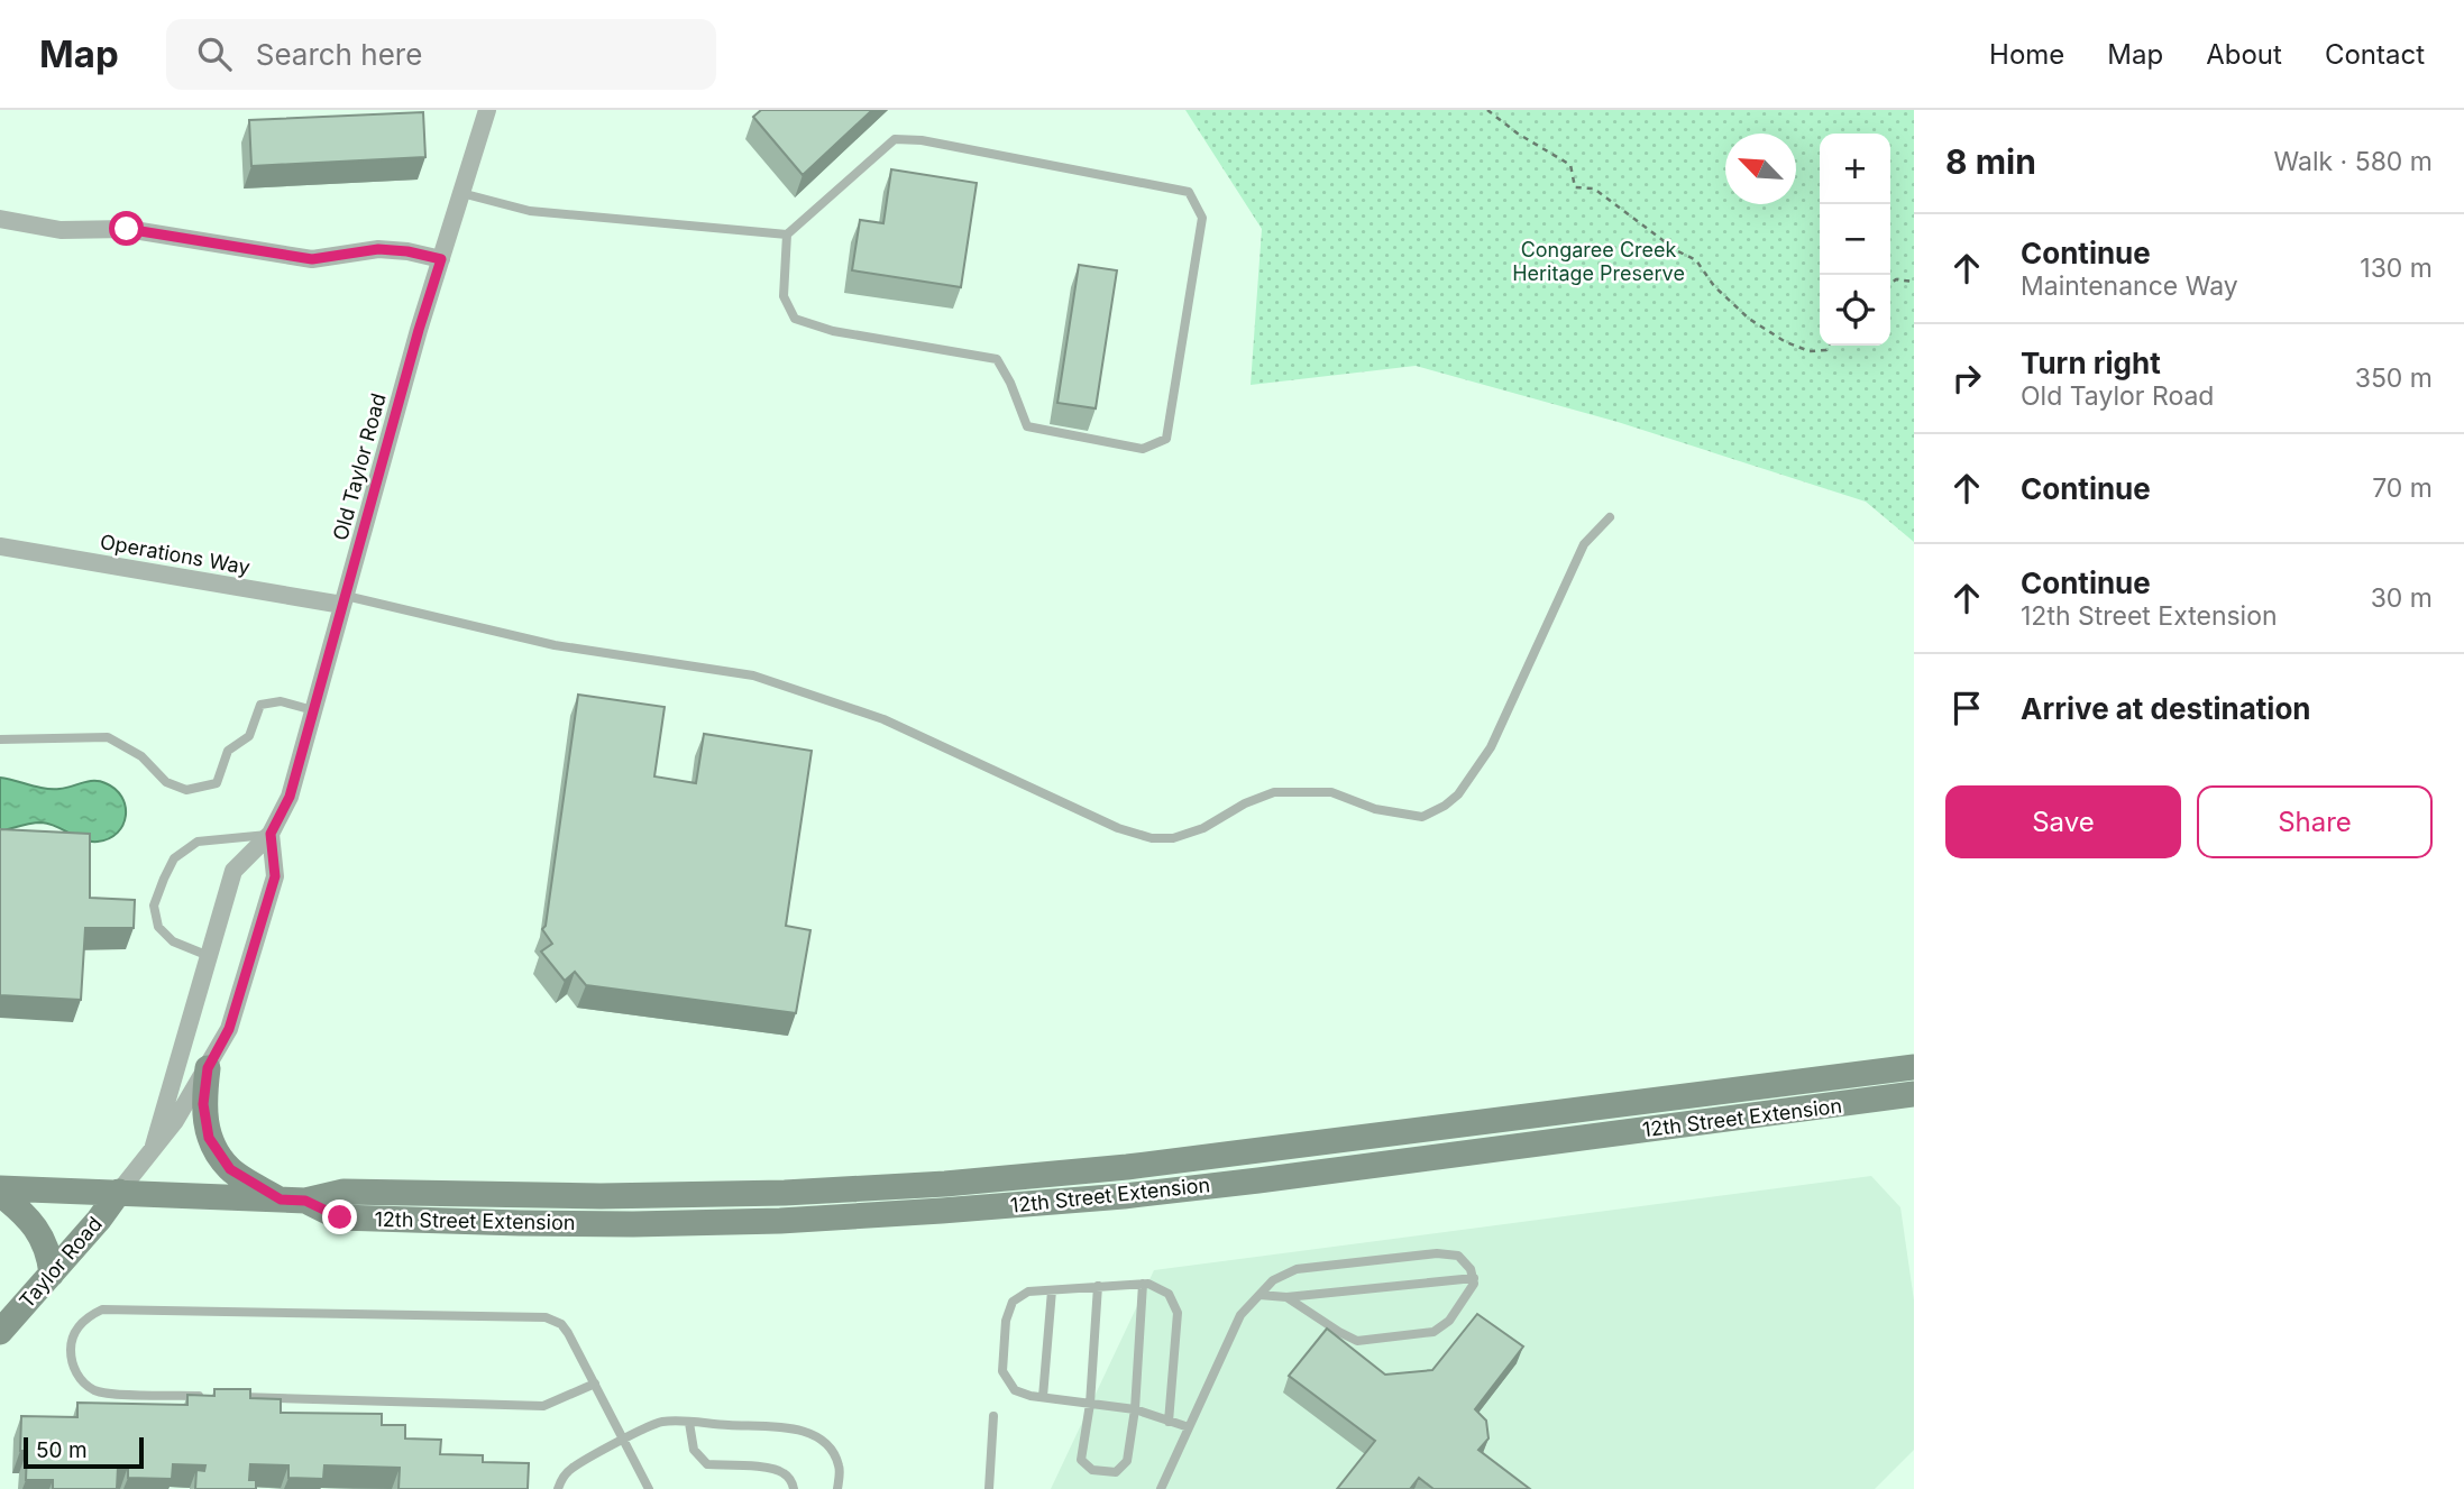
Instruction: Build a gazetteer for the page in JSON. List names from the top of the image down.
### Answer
{
  "streets": {
    "main road": ["12th Street Extension", "Taylor Road"],
    "street": ["Old Taylor Road", "Operations Way"]
  },
  "crossings": [
    ["Old Taylor Road", "Operations Way"],
    ["Old Taylor Road", "12th Street Extension"],
    ["Old Taylor Road", "Taylor Road"],
    ["12th Street Extension", "Taylor Road"]
  ],
  "parks": ["Congaree Creek Heritage Preserve"],
  "scale_bar": "50 m",
  "north": "top left",
  "page": {
    "header": "Map",
    "search": "Search here",
    "nav": [
      "Home",
      "Map",
      "About",
      "Contact"
    ],
    "heading": ["8 min", "Walk · 580 m"],
    "map_buttons": ["+", "−"],
    "list": [
      ["Continue", "Maintenance Way", "130 m"],
      ["Turn right", "Old Taylor Road", "350 m"],
      ["Continue", "70 m"],
      ["Continue", "12th Street Extension", "30 m"],
      "Arrive at destination"
    ],
    "buttons": ["Save", "Share"],
    "scale": "50 m"
  }
}
